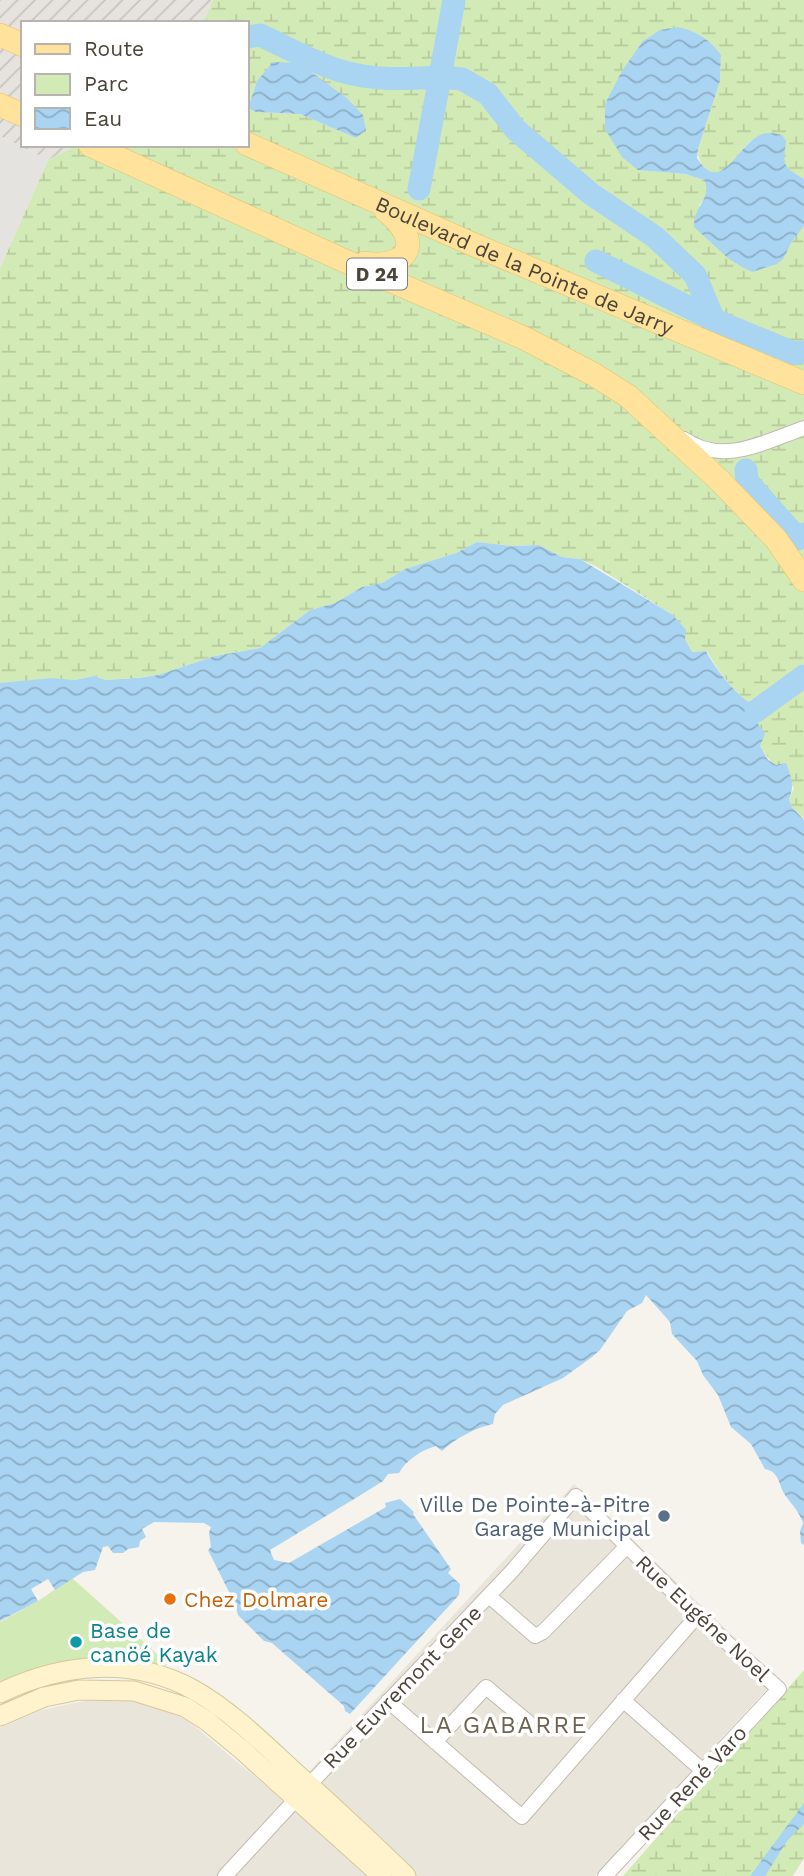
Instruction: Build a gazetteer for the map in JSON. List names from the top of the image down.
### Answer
{
  "streets": {
    "main road": ["Boulevard de la Pointe de Jarry", "D 24"],
    "street": ["Rue Eugéne Noel", "Rue Euvremont Gene", "Rue René Varo"]
  },
  "crossings": [
    ["Rue Eugéne Noel", "Rue Euvremont Gene"],
    ["Rue Eugéne Noel", "Rue René Varo"]
  ],
  "districts": ["LA GABARRE"],
  "places": ["Ville De Pointe-à-Pitre Garage Municipal", "Chez Dolmare", "Base de canöé Kayak"],
  "legend": ["Route", "Parc", "Eau"]
}
